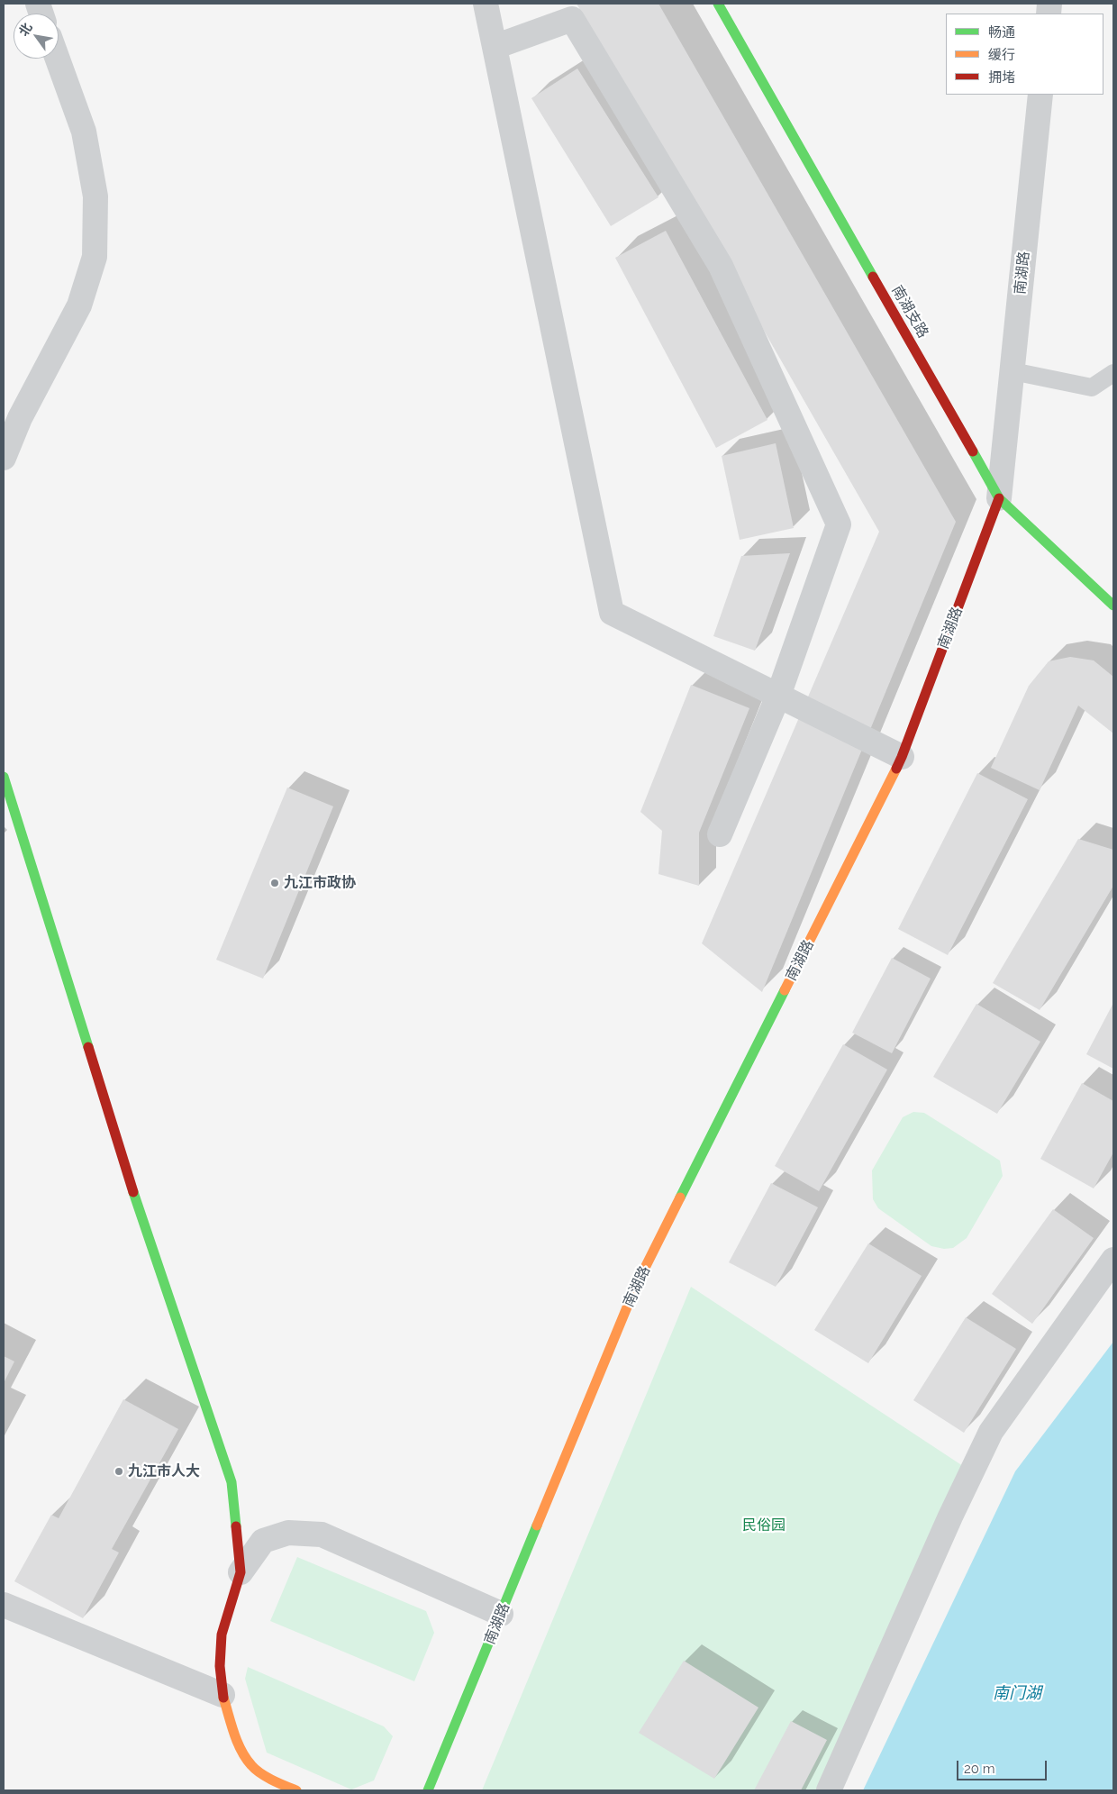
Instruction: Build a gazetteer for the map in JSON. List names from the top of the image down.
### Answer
{
  "streets": {
    "street": ["南湖路", "南湖支路"]
  },
  "crossings": [
    ["南湖路", "南湖支路"]
  ],
  "water": ["南门湖"],
  "parks": ["民俗园"],
  "places": ["九江市政协", "九江市人大"],
  "legend": ["畅通", "缓行", "拥堵"],
  "scale_bar": "20 m",
  "north": "top left"
}
